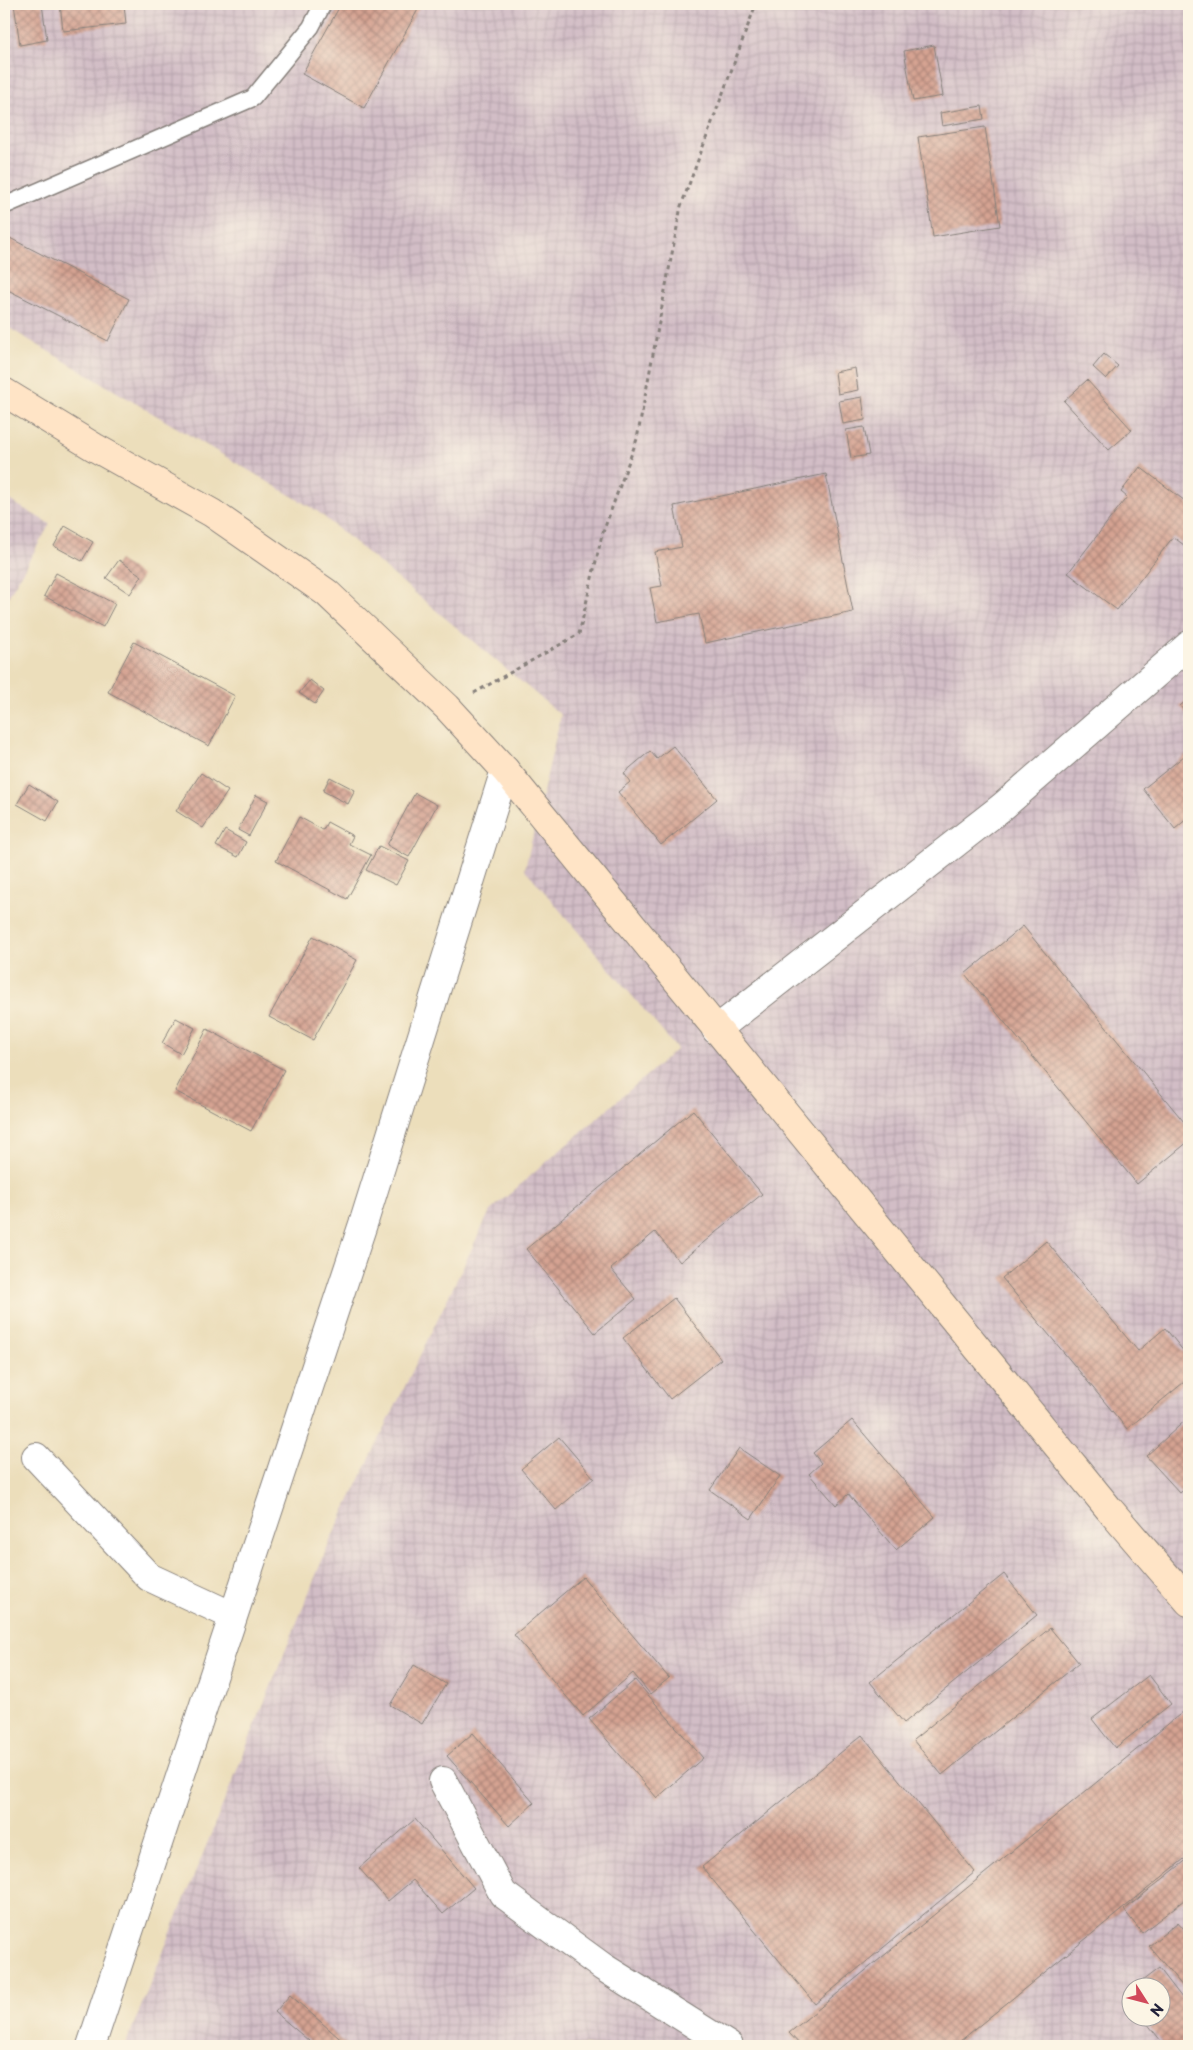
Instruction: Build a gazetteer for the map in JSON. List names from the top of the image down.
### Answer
{
  "north": "bottom right"
}
